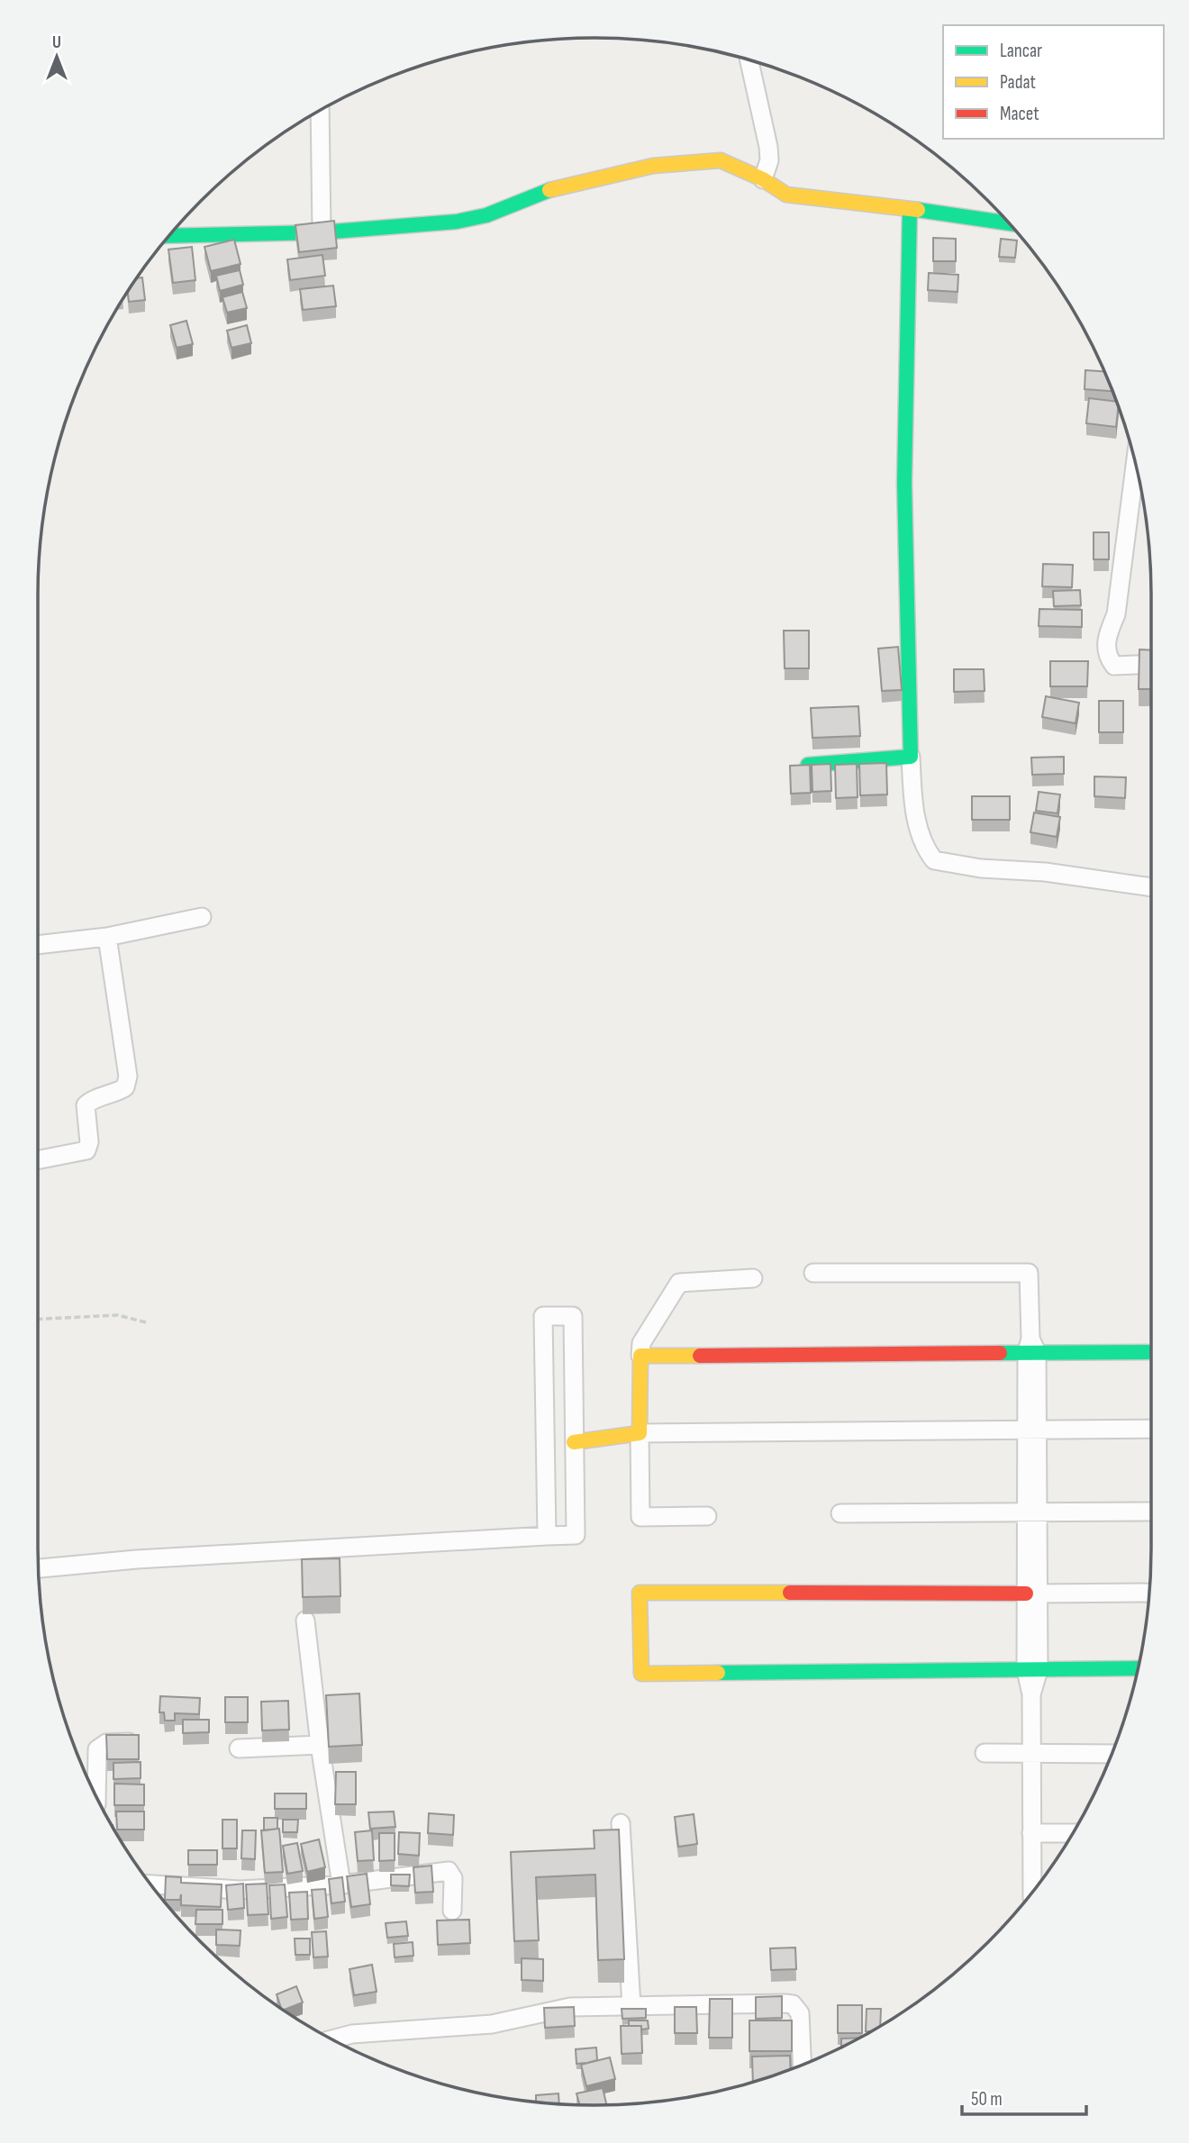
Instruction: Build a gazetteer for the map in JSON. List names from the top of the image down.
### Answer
{
  "legend": ["Lancar", "Padat", "Macet"],
  "scale_bar": "50 m",
  "north": "top"
}
